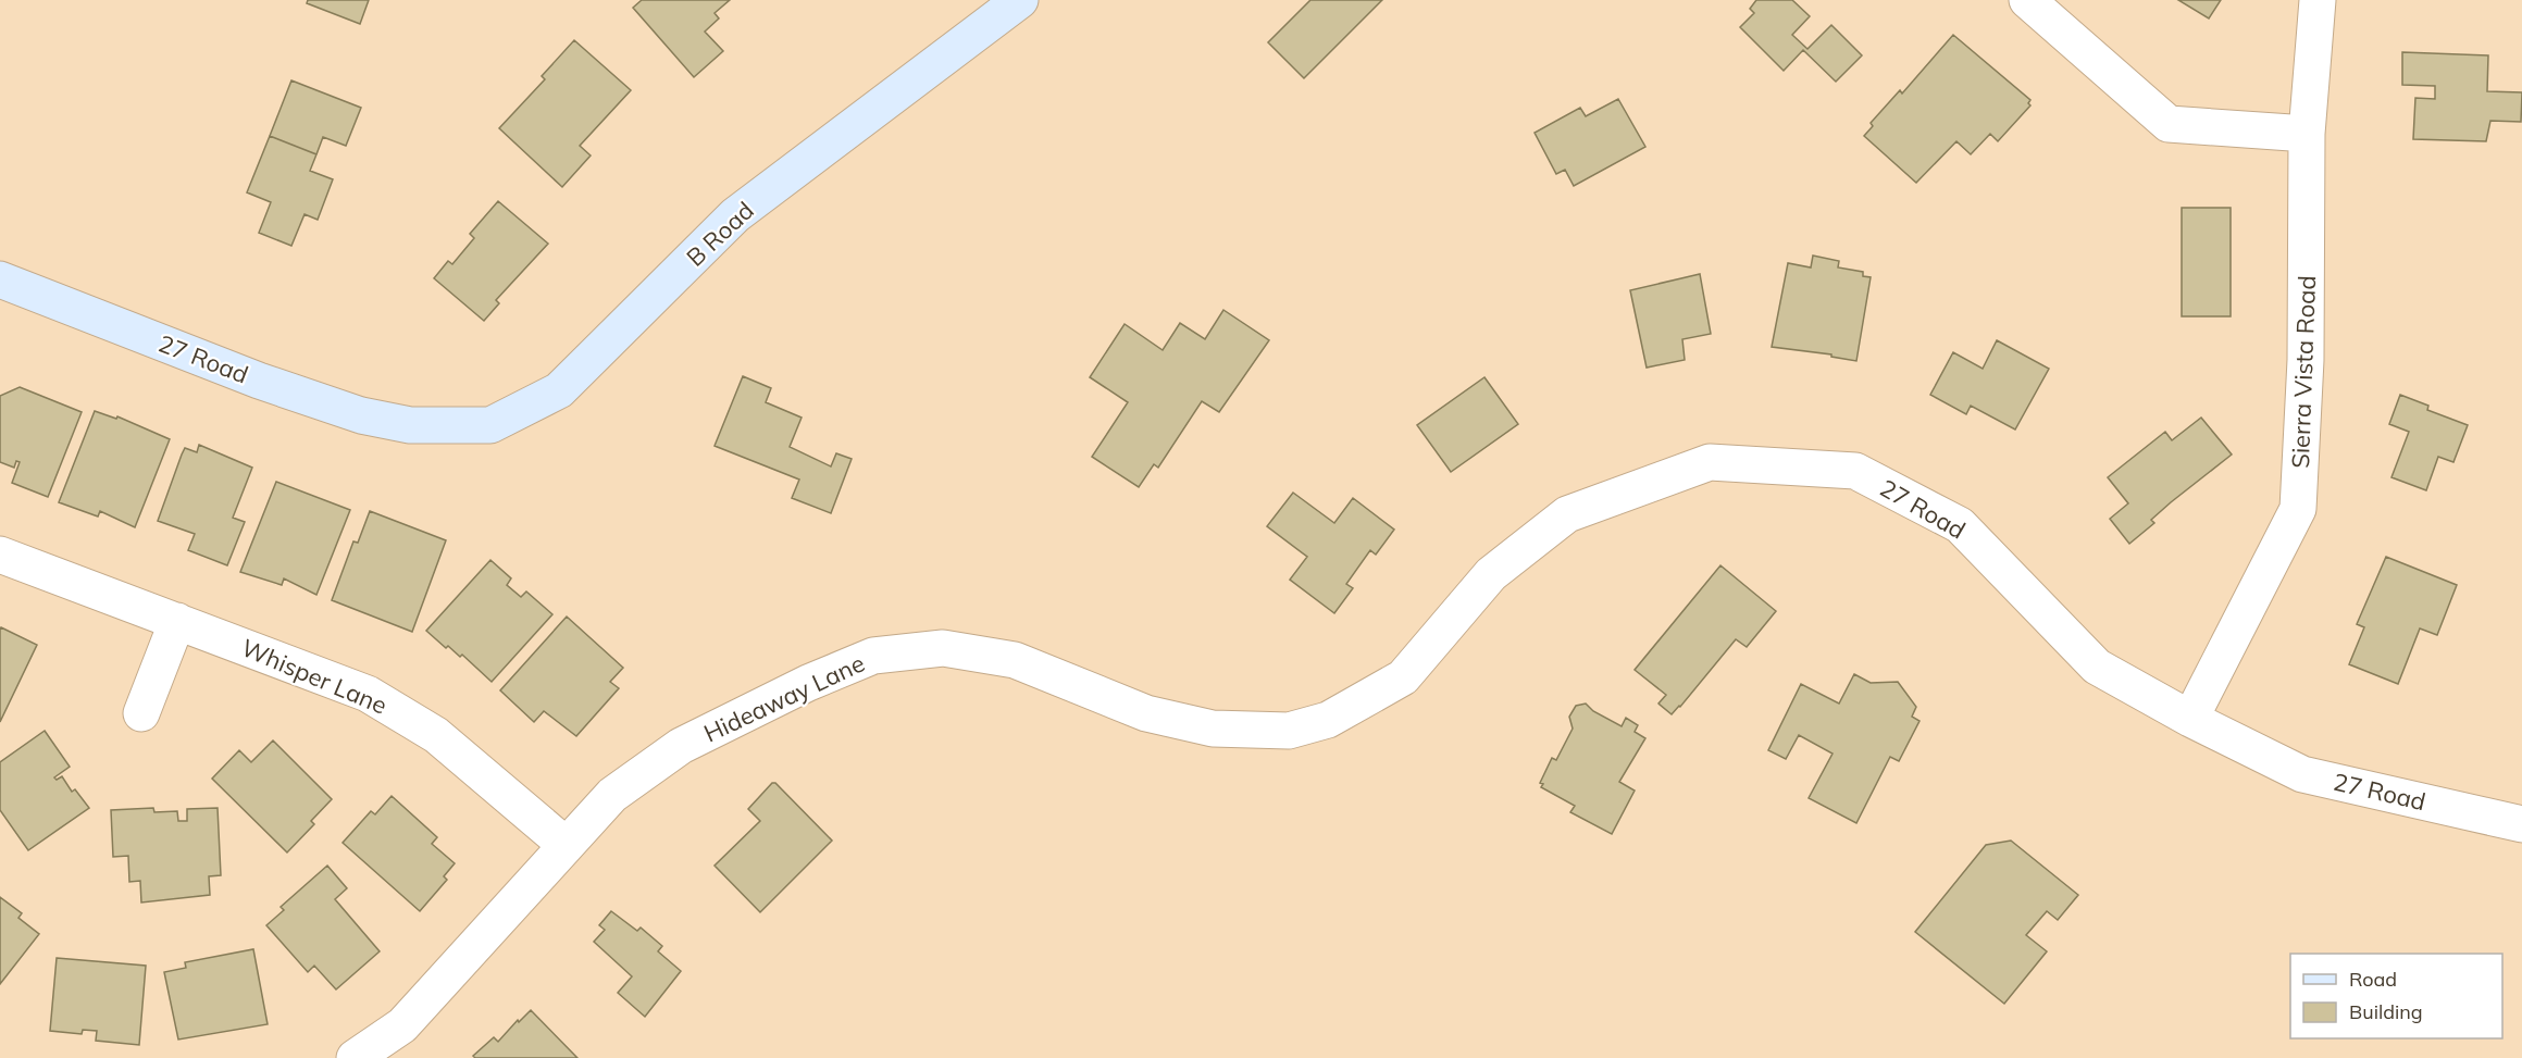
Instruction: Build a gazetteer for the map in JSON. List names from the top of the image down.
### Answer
{
  "streets": {
    "street": [
      "B Road",
      "27 Road",
      "Sierra Vista Road",
      "Whisper Lane",
      "Hideaway Lane"
    ]
  },
  "crossings": [
    ["B Road", "27 Road"],
    ["27 Road", "Sierra Vista Road"],
    ["27 Road", "Hideaway Lane"],
    ["Whisper Lane", "Hideaway Lane"]
  ],
  "legend": ["Road", "Building"]
}
